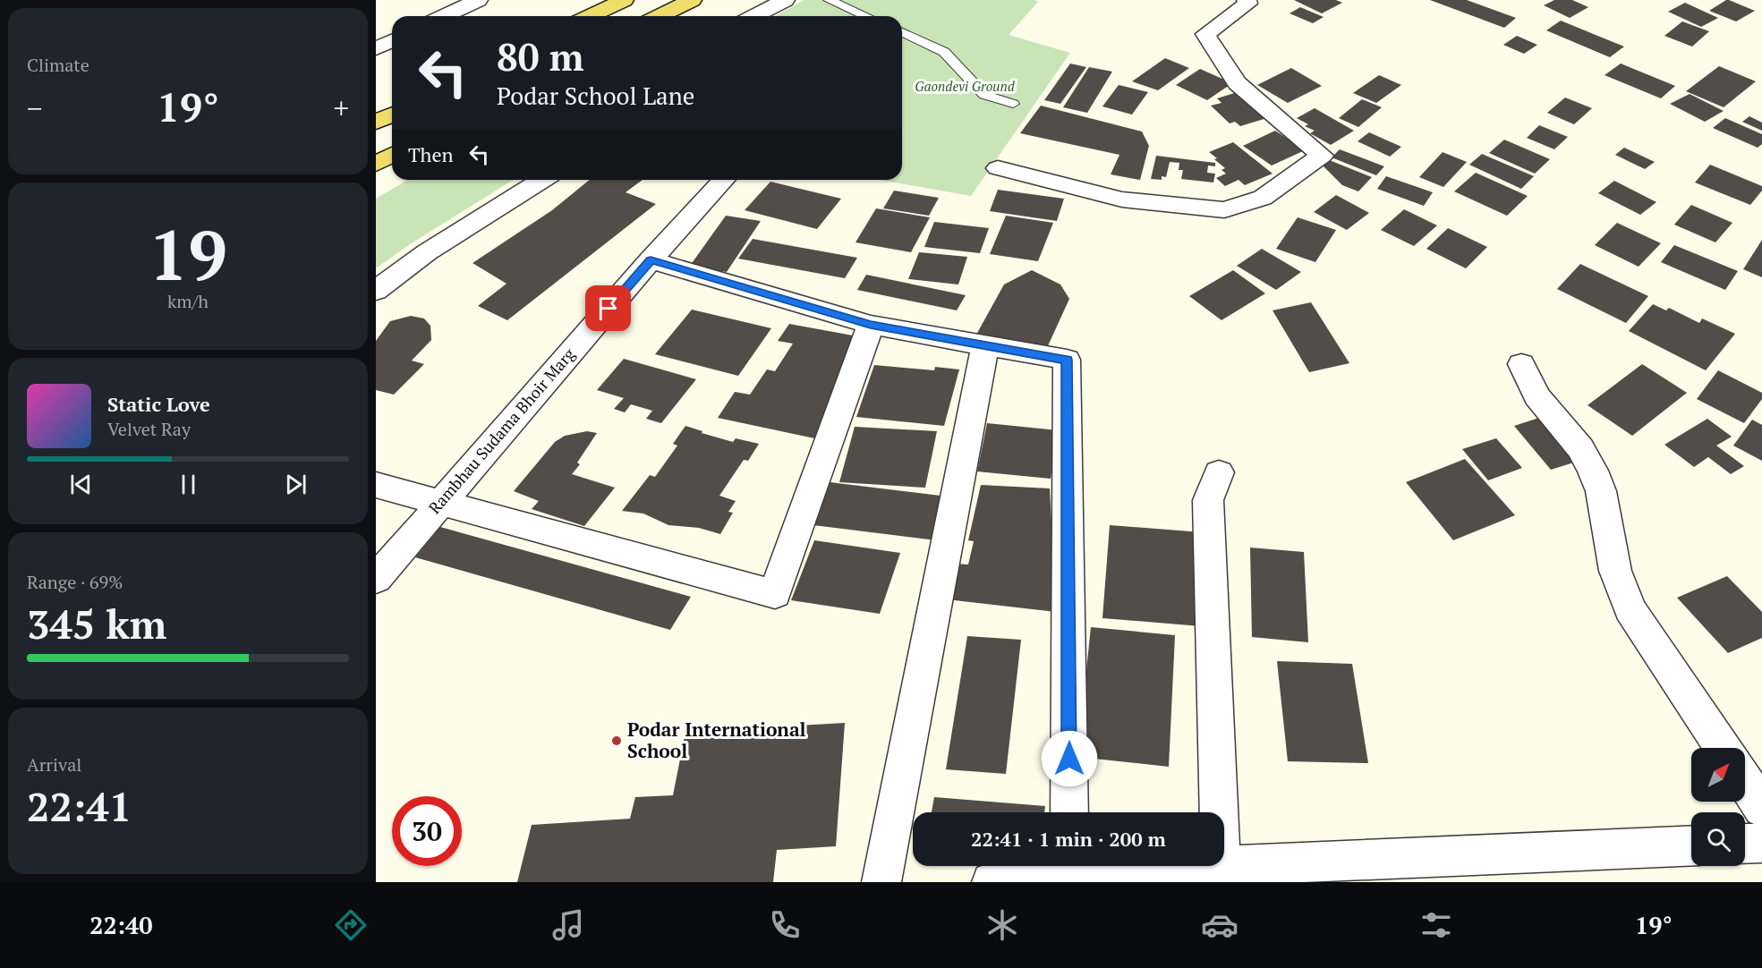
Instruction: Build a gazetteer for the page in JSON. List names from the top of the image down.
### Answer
{
  "streets": {
    "street": ["Rambhau Sudama Bhoir Marg"]
  },
  "parks": ["Gaondevi Ground"],
  "places": ["Podar International School"],
  "north": "top right",
  "page": {
    "tile": [
      "Climate",
      ["19", "km/h"],
      ["Range · 69%", "345 km"],
      ["Arrival", "22:41"]
    ],
    "turn": ["80 m", "Podar School Lane"],
    "heat": ["−", "19°", "+"],
    "then": "Then",
    "song": ["Static Love", "Velvet Ray"],
    "limit": "30",
    "trip": "22:41 · 1 min · 200 m",
    "tabs": ["22:40", "19°"]
  }
}
